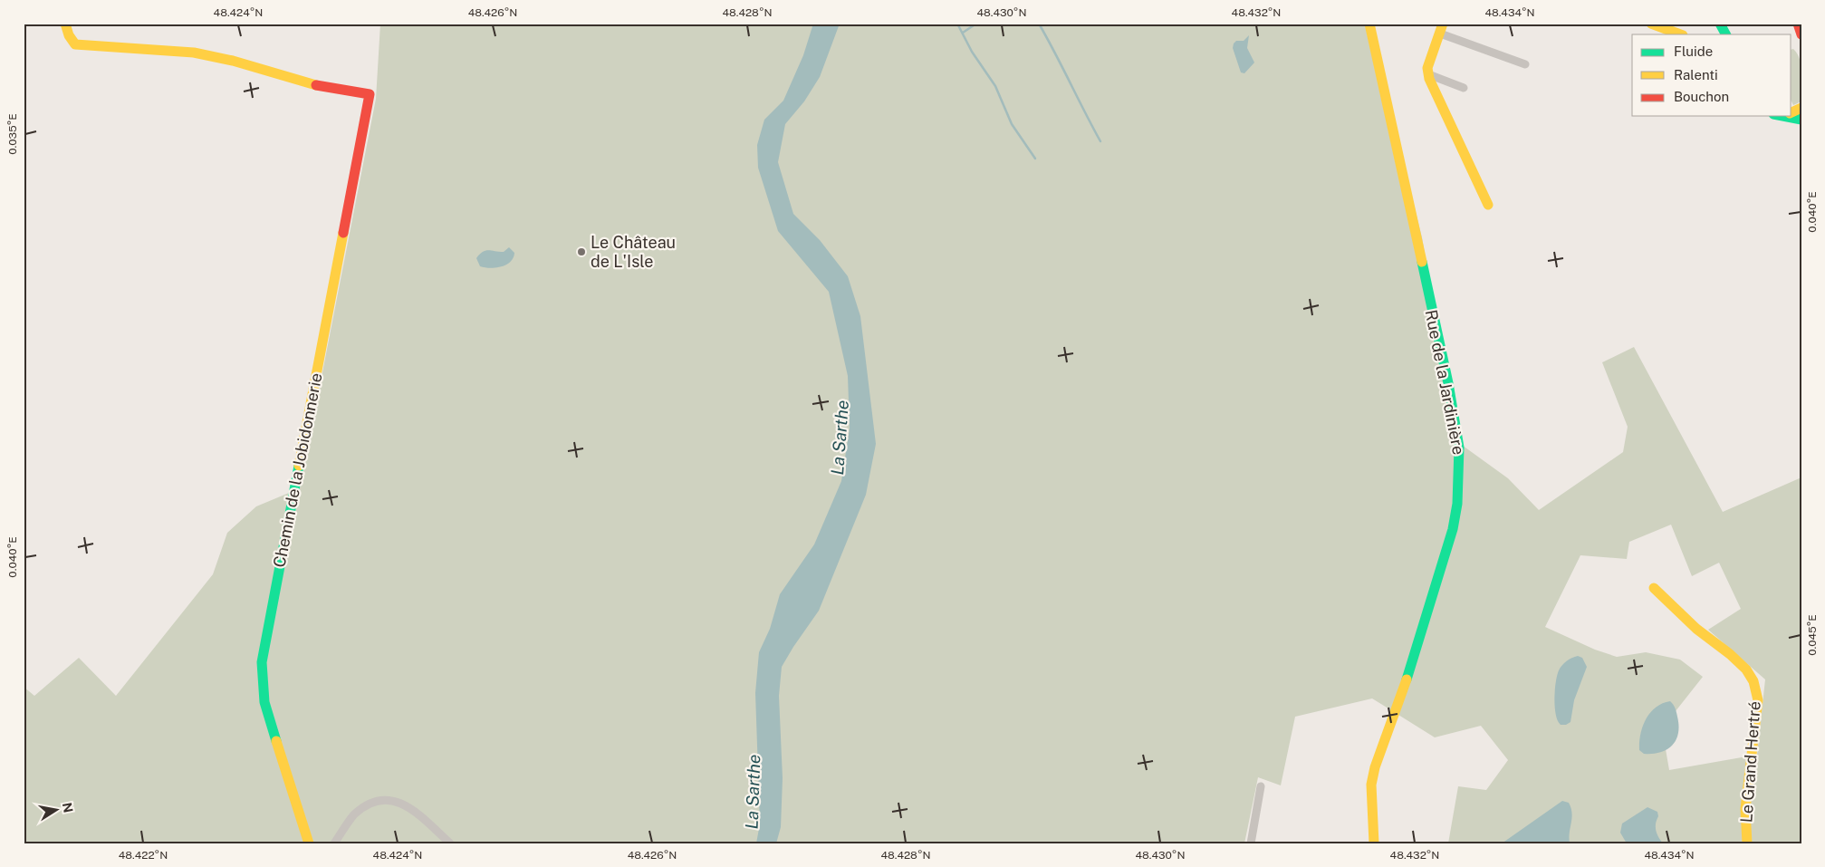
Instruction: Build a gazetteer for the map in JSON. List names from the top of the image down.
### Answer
{
  "streets": {
    "street": ["Rue de la Jardinière", "Chemin de la Jobidonnerie", "Le Grand Hertré"]
  },
  "water": ["La Sarthe"],
  "places": ["Le Château de L'Isle"],
  "legend": ["Fluide", "Ralenti", "Bouchon"],
  "north": "right",
  "coordinates": [
    "48.424°N",
    "48.426°N",
    "48.428°N",
    "48.430°N",
    "48.432°N",
    "48.434°N",
    "0.035°E",
    "0.040°E",
    "0.045°E",
    "48.422°N"
  ]
}
